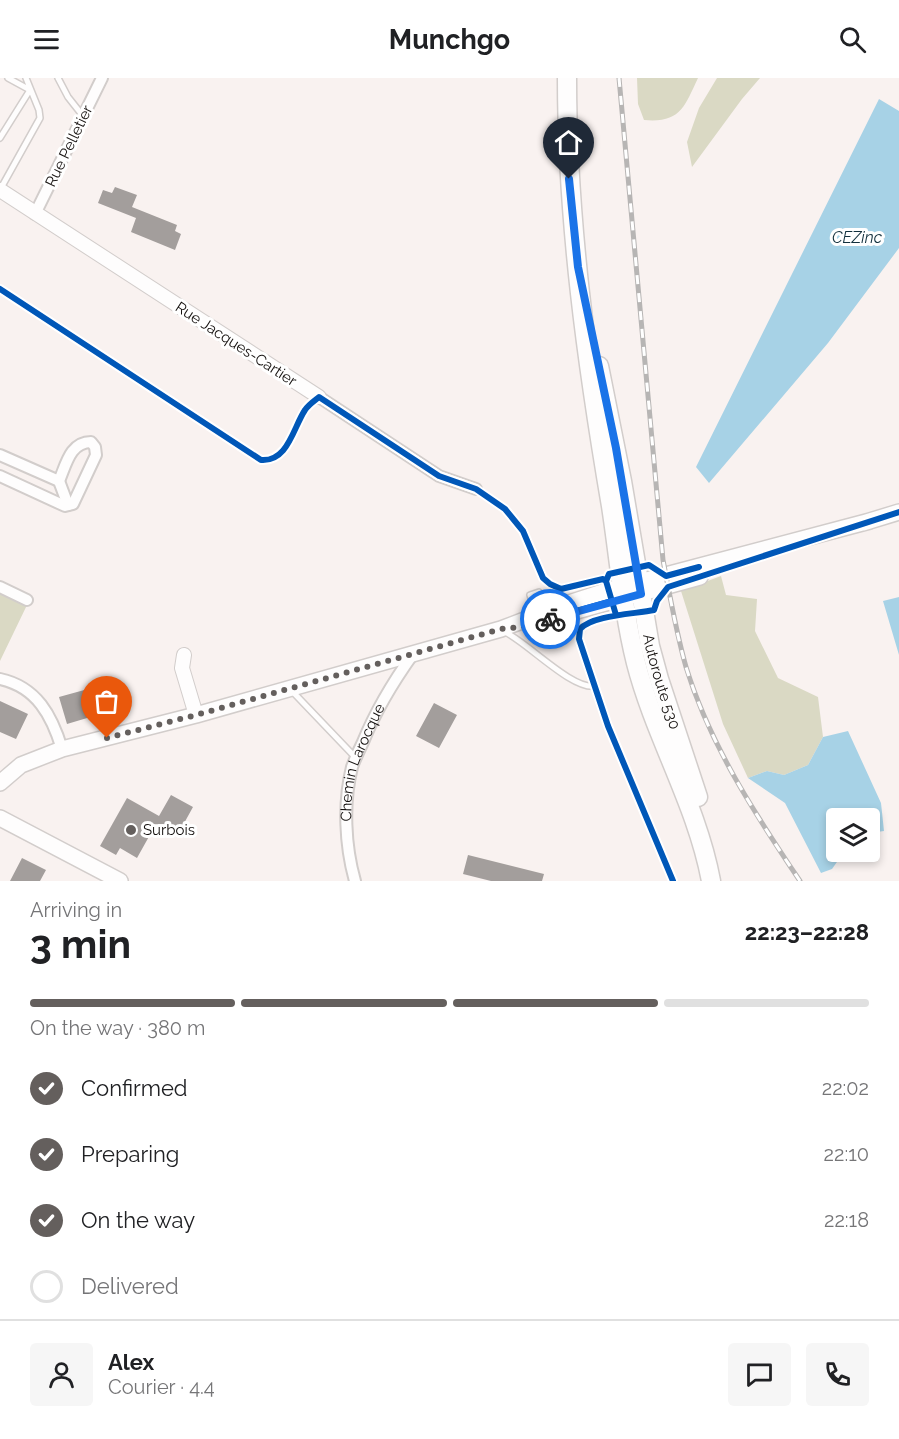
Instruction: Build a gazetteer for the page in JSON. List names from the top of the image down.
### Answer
{
  "streets": {
    "highway": ["Autoroute 530"],
    "street": ["Rue Pelletier", "Rue Jacques-Cartier", "Chemin Larocque"]
  },
  "crossings": [
    ["Rue Pelletier", "Rue Jacques-Cartier"]
  ],
  "water": ["CEZinc"],
  "places": ["Surbois"],
  "page": {
    "header": "Munchgo",
    "heading": ["3 min", "Arriving in", "22:23–22:28"],
    "panel": ["Alex", "Courier · 4.4"],
    "bar": "On the way · 380 m",
    "list": [
      ["Confirmed", "22:02"],
      ["Preparing", "22:10"],
      ["On the way", "22:18"],
      "Delivered"
    ]
  }
}
